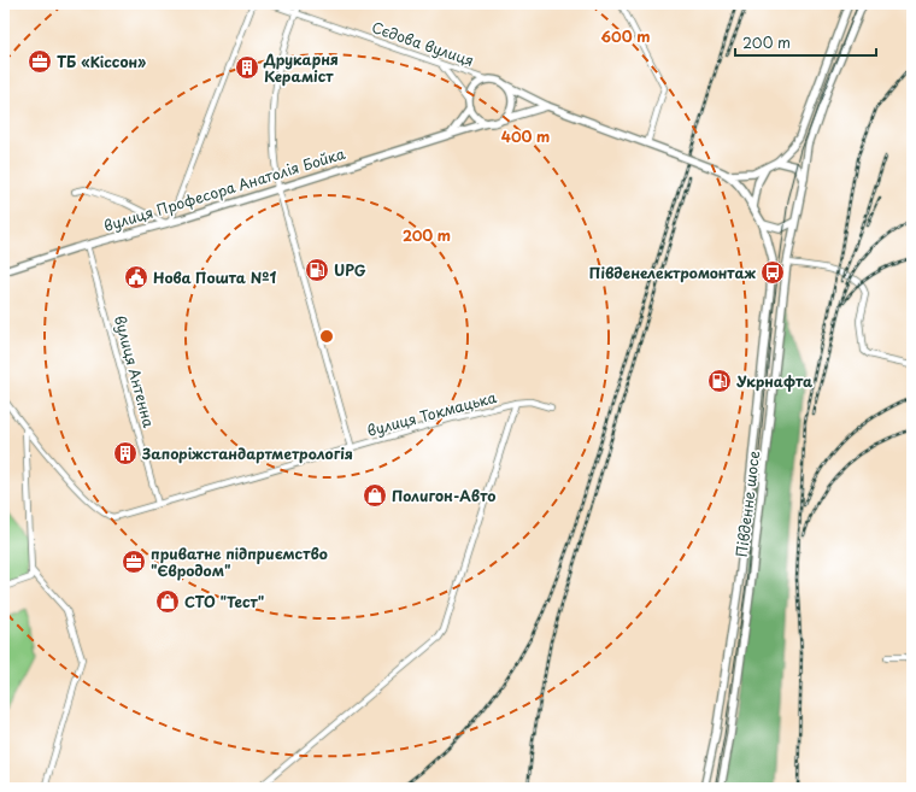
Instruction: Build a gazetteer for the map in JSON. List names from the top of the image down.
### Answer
{
  "streets": {
    "main road": ["вулиця Професора Анатолія Бойка", "Південне шосе"],
    "street": ["Сєдова вулиця", "вулиця Антенна", "вулиця Токмацька"]
  },
  "crossings": [
    ["Сєдова вулиця", "вулиця Професора Анатолія Бойка"],
    ["вулиця Професора Анатолія Бойка", "вулиця Антенна"],
    ["вулиця Антенна", "вулиця Токмацька"]
  ],
  "places": {
    "office": ["ТБ «Кіссон»", "приватне підприємство \"Євродом\""],
    "building": ["Друкарня Кераміст", "Запоріжстандартметрологія"],
    "fuel station": ["UPG", "Укрнафта"],
    "bus stop": ["Південелектромонтаж"],
    "public building": ["Нова Пошта №1"],
    "shop": ["Полигон-Авто", "СТО \"Тест\""]
  },
  "scale_bar": "200 m",
  "rings": ["600 m", "400 m", "200 m"]
}
